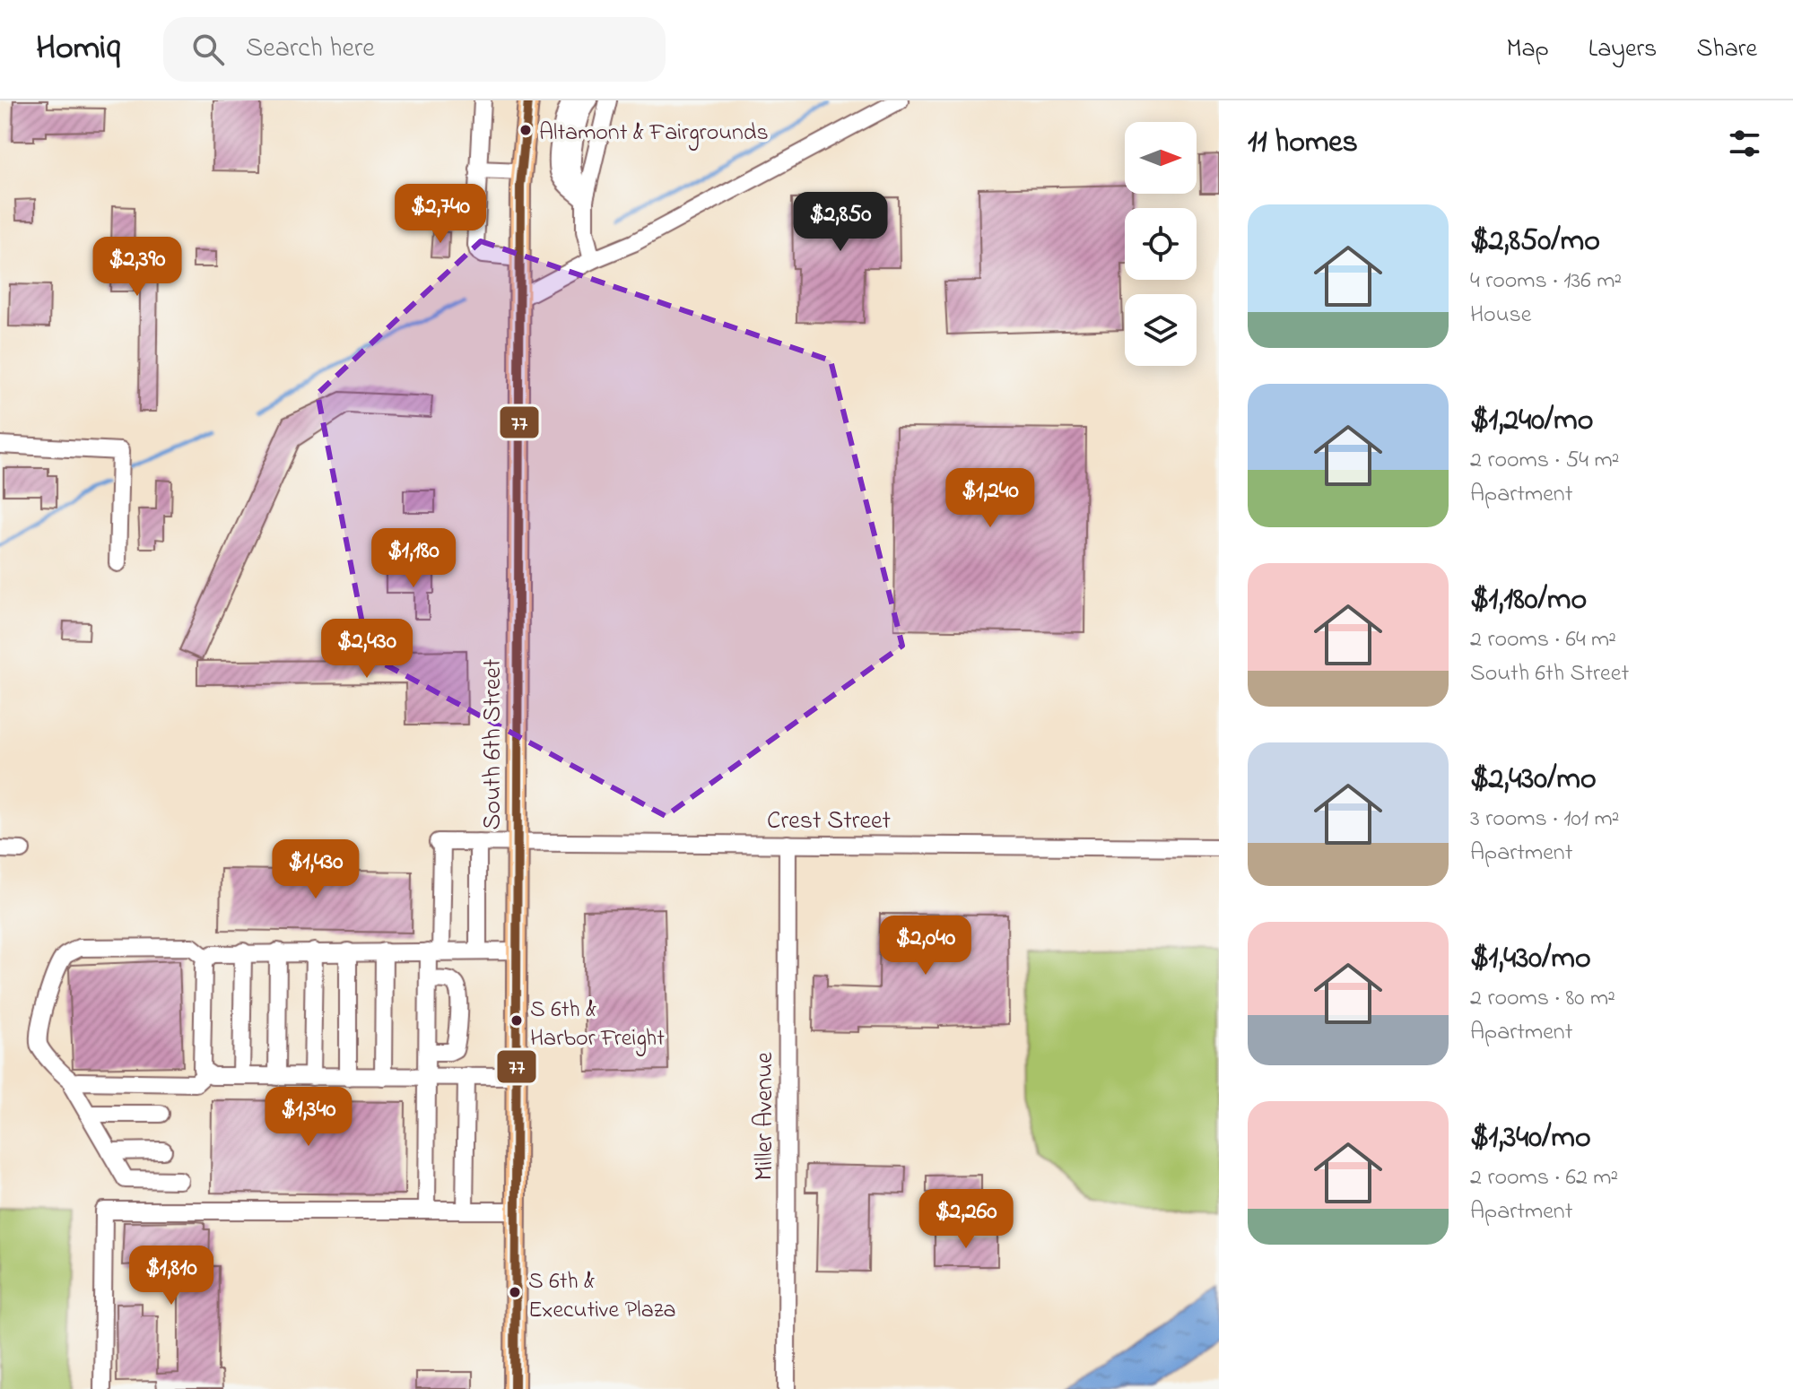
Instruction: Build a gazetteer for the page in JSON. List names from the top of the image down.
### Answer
{
  "streets": {
    "main road": ["South 6th Street"],
    "street": ["Crest Street", "Miller Avenue"]
  },
  "crossings": [
    ["South 6th Street", "Crest Street"],
    ["Crest Street", "Miller Avenue"]
  ],
  "places": ["Altamont & Fairgrounds", "S 6th & Harbor Freight", "S 6th & Executive Plaza"],
  "lines": ["transit line 77"],
  "north": "right",
  "page": {
    "header": "Homiq",
    "search": "Search here",
    "nav": ["Map", "Layers", "Share"],
    "heading": "11 homes",
    "price": [
      "$2,740",
      "$2,850",
      "$2,390",
      "$1,240",
      "$1,180",
      "$2,430",
      "$1,430",
      "$2,040",
      "$1,340",
      "$2,260",
      "$1,810"
    ],
    "list": [
      {
        "name": "$2,850/mo",
        "note": "4 rooms · 136 m² · House"
      },
      {
        "name": "$1,240/mo",
        "note": "2 rooms · 54 m² · Apartment"
      },
      {
        "name": "$1,180/mo",
        "note": "2 rooms · 64 m² · South 6th Street"
      },
      {
        "name": "$2,430/mo",
        "note": "3 rooms · 101 m² · Apartment"
      },
      {
        "name": "$1,430/mo",
        "note": "2 rooms · 80 m² · Apartment"
      },
      {
        "name": "$1,340/mo",
        "note": "2 rooms · 62 m² · Apartment"
      }
    ]
  }
}
